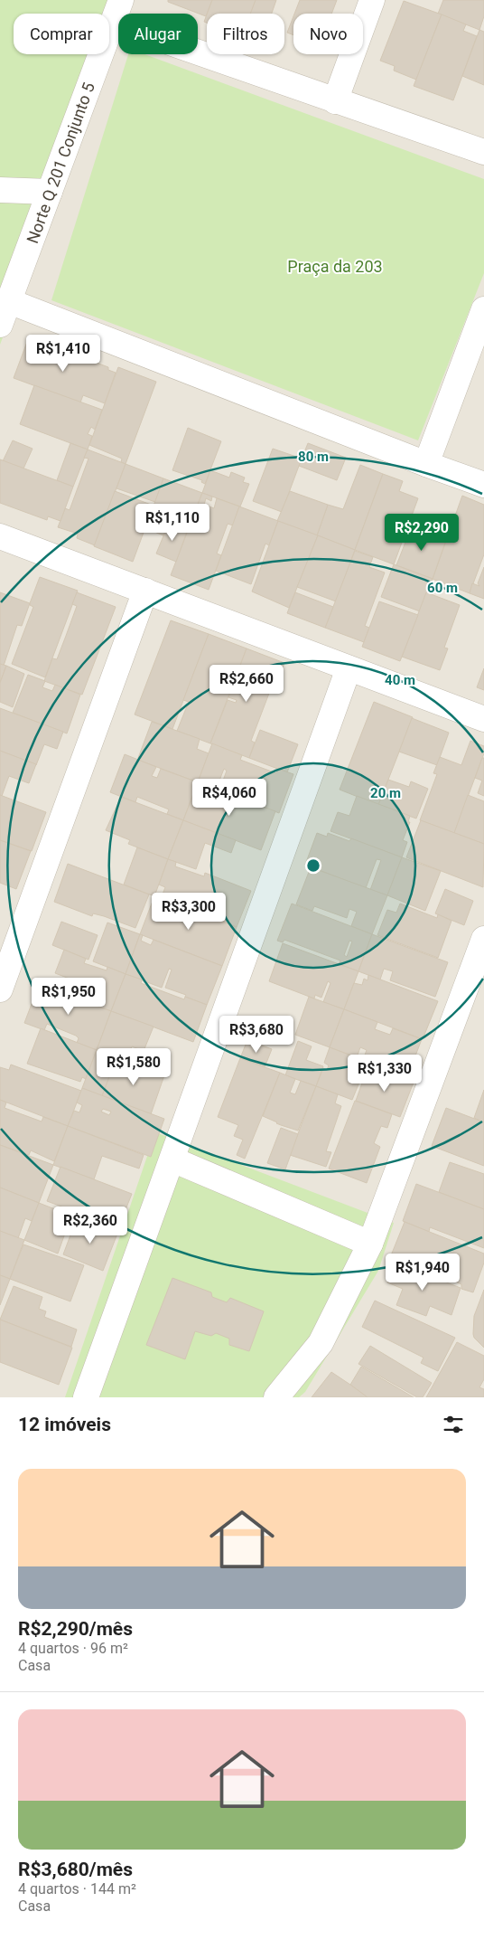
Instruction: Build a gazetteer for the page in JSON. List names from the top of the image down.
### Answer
{
  "streets": {
    "street": ["Norte Q 201 Conjunto 5"]
  },
  "parks": ["Praça da 203"],
  "page": {
    "chip": [
      "Comprar",
      "Alugar",
      "Filtros",
      "Novo"
    ],
    "price": [
      "R$1,410",
      "R$1,110",
      "R$2,290",
      "R$2,660",
      "R$4,060",
      "R$3,300",
      "R$1,950",
      "R$3,680",
      "R$1,580",
      "R$1,330",
      "R$2,360",
      "R$1,940"
    ],
    "heading": "12 imóveis",
    "list": [
      {
        "name": "R$2,290/mês",
        "note": "4 quartos · 96 m² · Casa"
      },
      {
        "name": "R$3,680/mês",
        "note": "4 quartos · 144 m² · Casa"
      }
    ]
  },
  "rings": [
    "80 m",
    "60 m",
    "40 m",
    "20 m"
  ]
}
